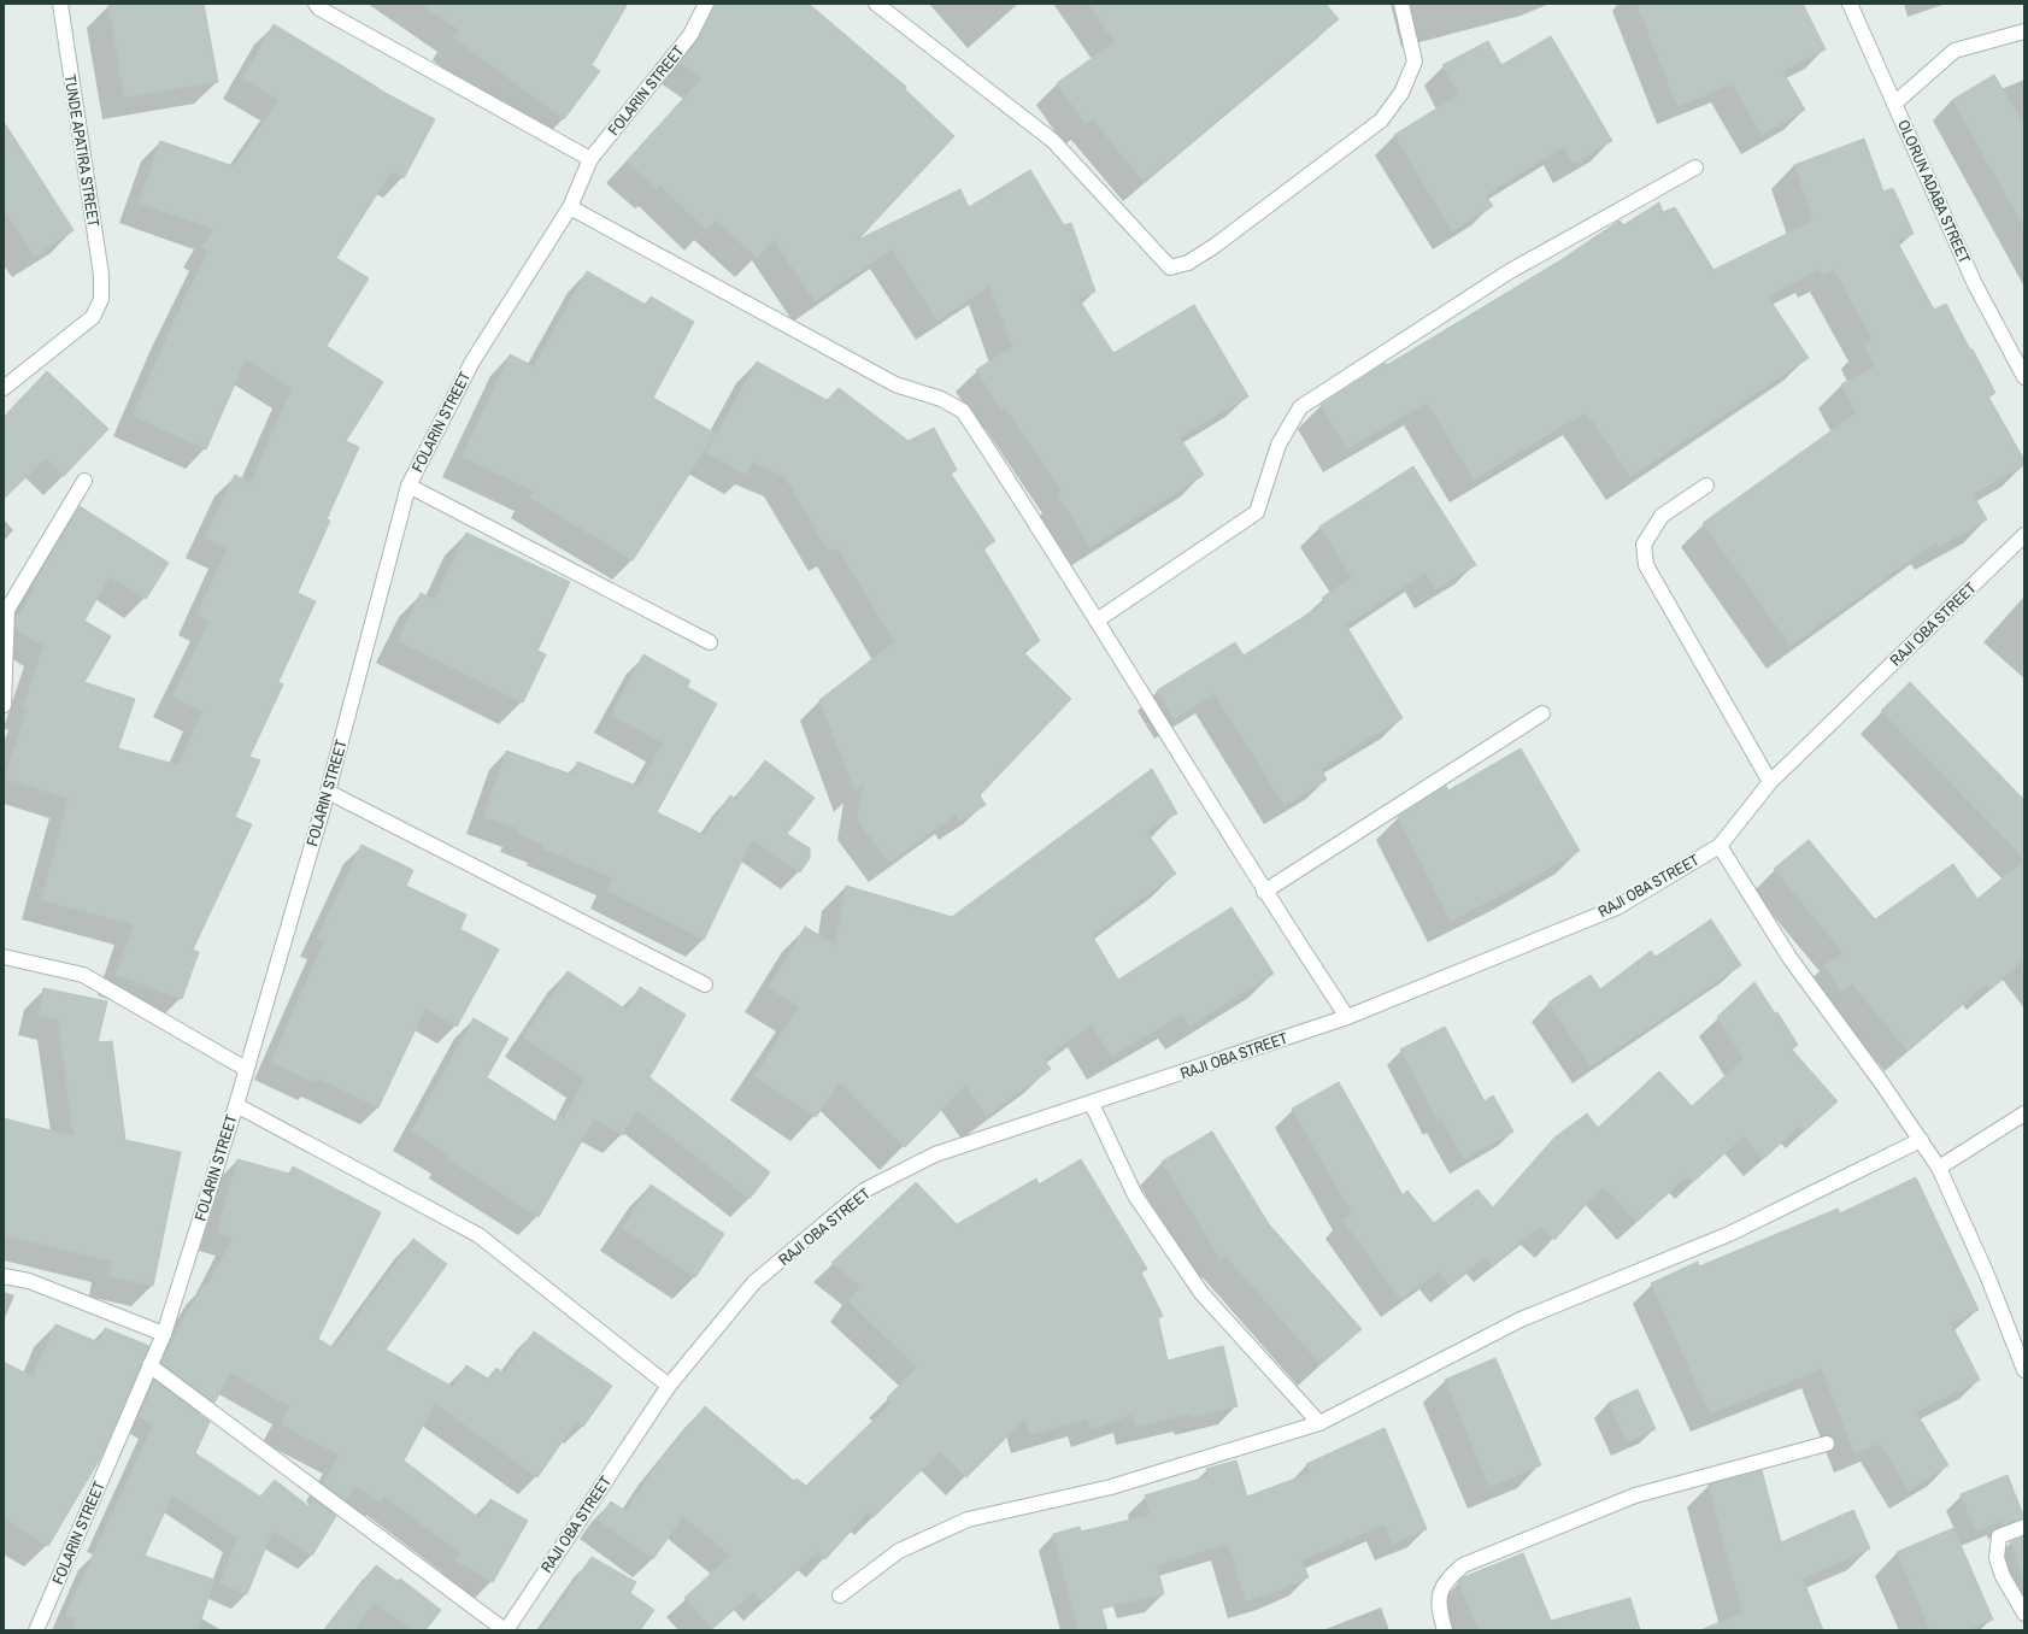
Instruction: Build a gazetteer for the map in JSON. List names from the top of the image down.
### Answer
{
  "streets": {
    "street": [
      "FOLARIN STREET",
      "TUNDE APATIRA STREET",
      "OLORUN ADABA STREET",
      "RAJI OBA STREET"
    ]
  }
}
